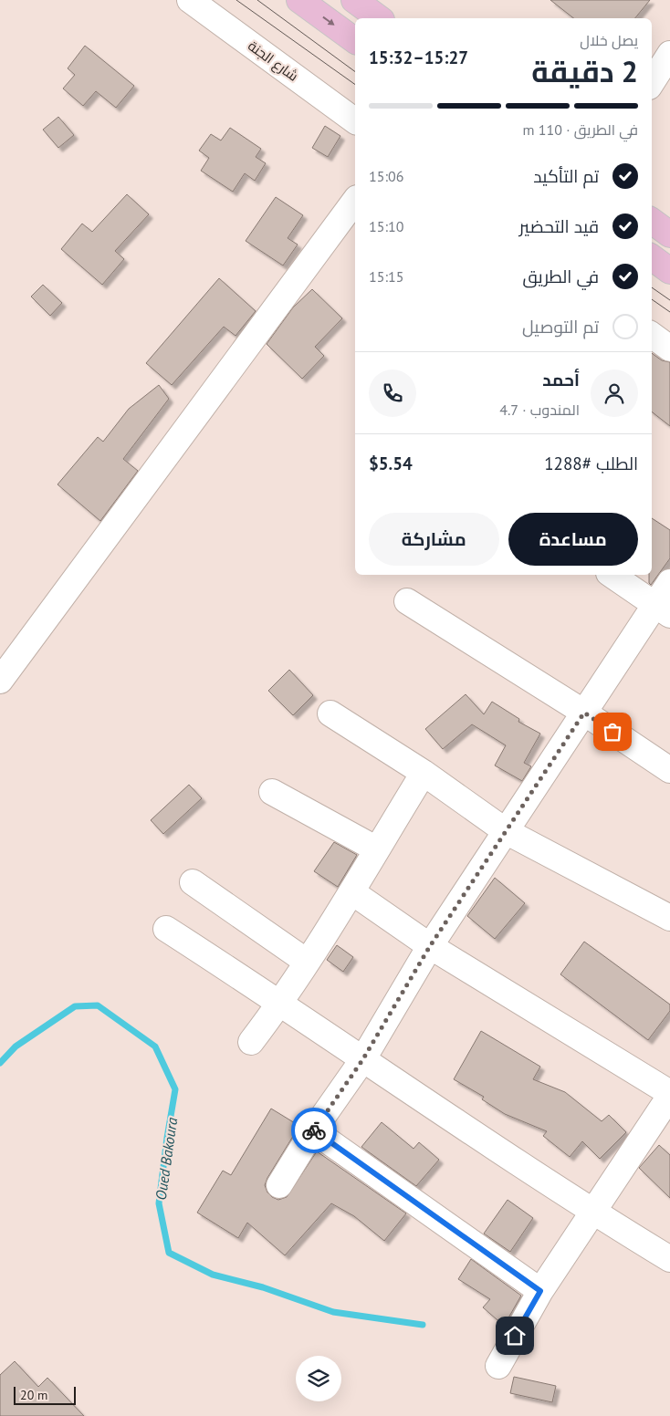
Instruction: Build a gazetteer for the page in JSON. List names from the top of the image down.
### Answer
{
  "streets": {
    "street": ["شارع الجنة"]
  },
  "water": ["Oued Bakoura"],
  "scale_bar": "20 m",
  "page": {
    "heading": ["2 دقيقة", "يصل خلال", "15:27–15:32"],
    "panel": [
      "أحمد",
      "المندوب · 4.7",
      "الطلب #1288",
      "$5.54"
    ],
    "bar": "في الطريق · 110 m",
    "list": [
      ["تم التأكيد", "15:06"],
      ["قيد التحضير", "15:10"],
      ["في الطريق", "15:15"],
      "تم التوصيل"
    ],
    "buttons": ["مساعدة", "مشاركة"],
    "scale": "20 m"
  }
}
